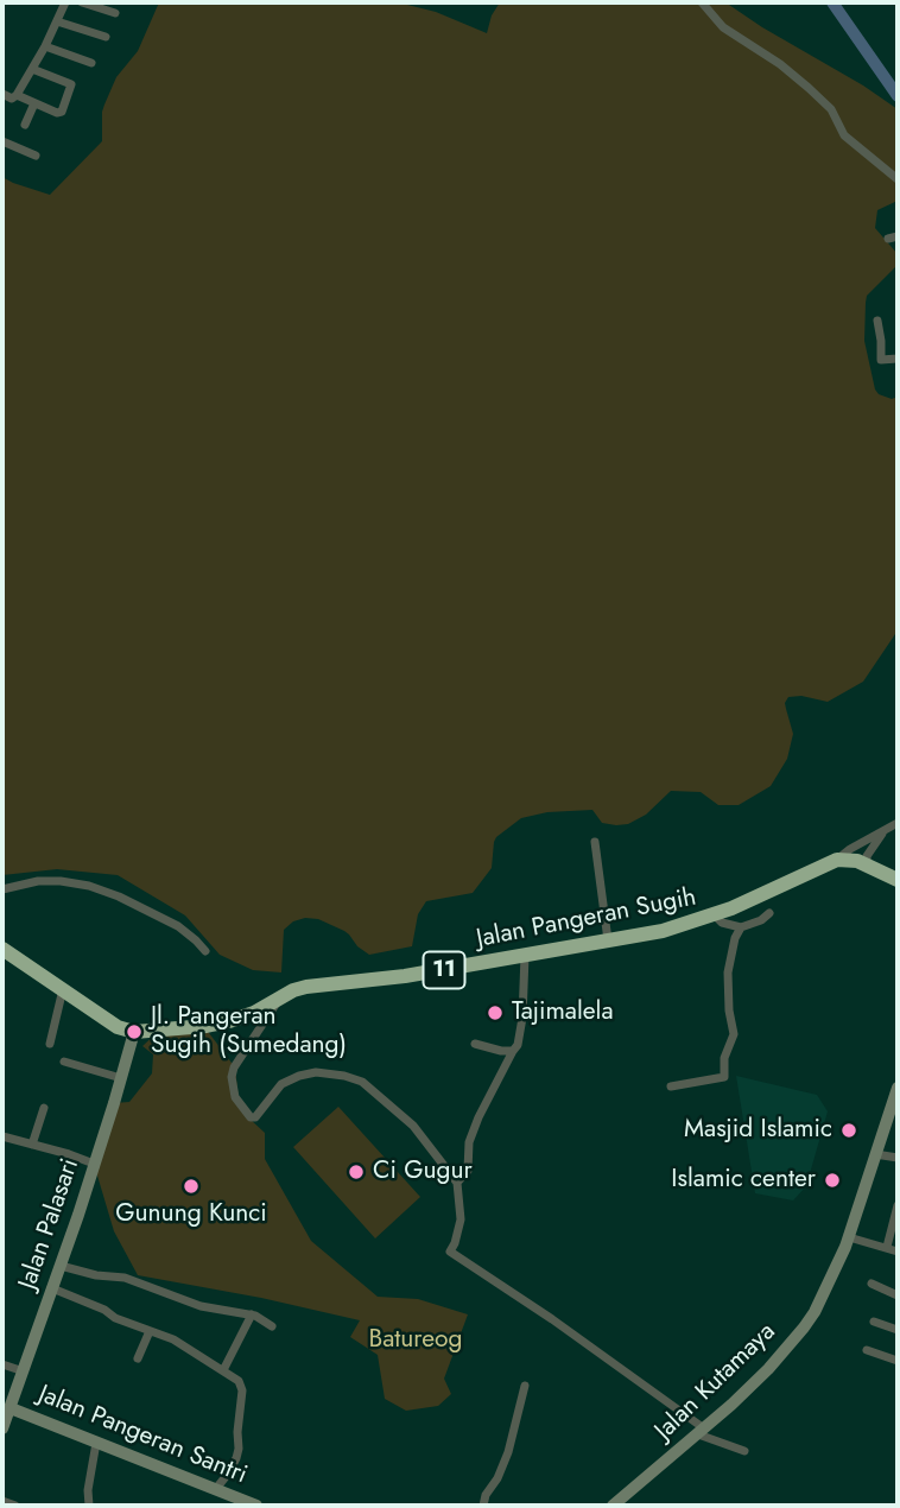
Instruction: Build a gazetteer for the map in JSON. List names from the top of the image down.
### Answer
{
  "streets": {
    "highway": ["Jalan Pangeran Sugih", "11"],
    "street": ["Jalan Palasari", "Jalan Kutamaya", "Jalan Pangeran Santri"]
  },
  "crossings": [
    ["Jalan Pangeran Sugih", "Jalan Palasari"],
    ["Jalan Palasari", "Jalan Pangeran Santri"]
  ],
  "parks": ["Batureog"],
  "places": [
    "Tajimalela",
    "Jl. Pangeran Sugih (Sumedang)",
    "Masjid Islamic",
    "Ci Gugur",
    "Islamic center",
    "Gunung Kunci"
  ]
}
